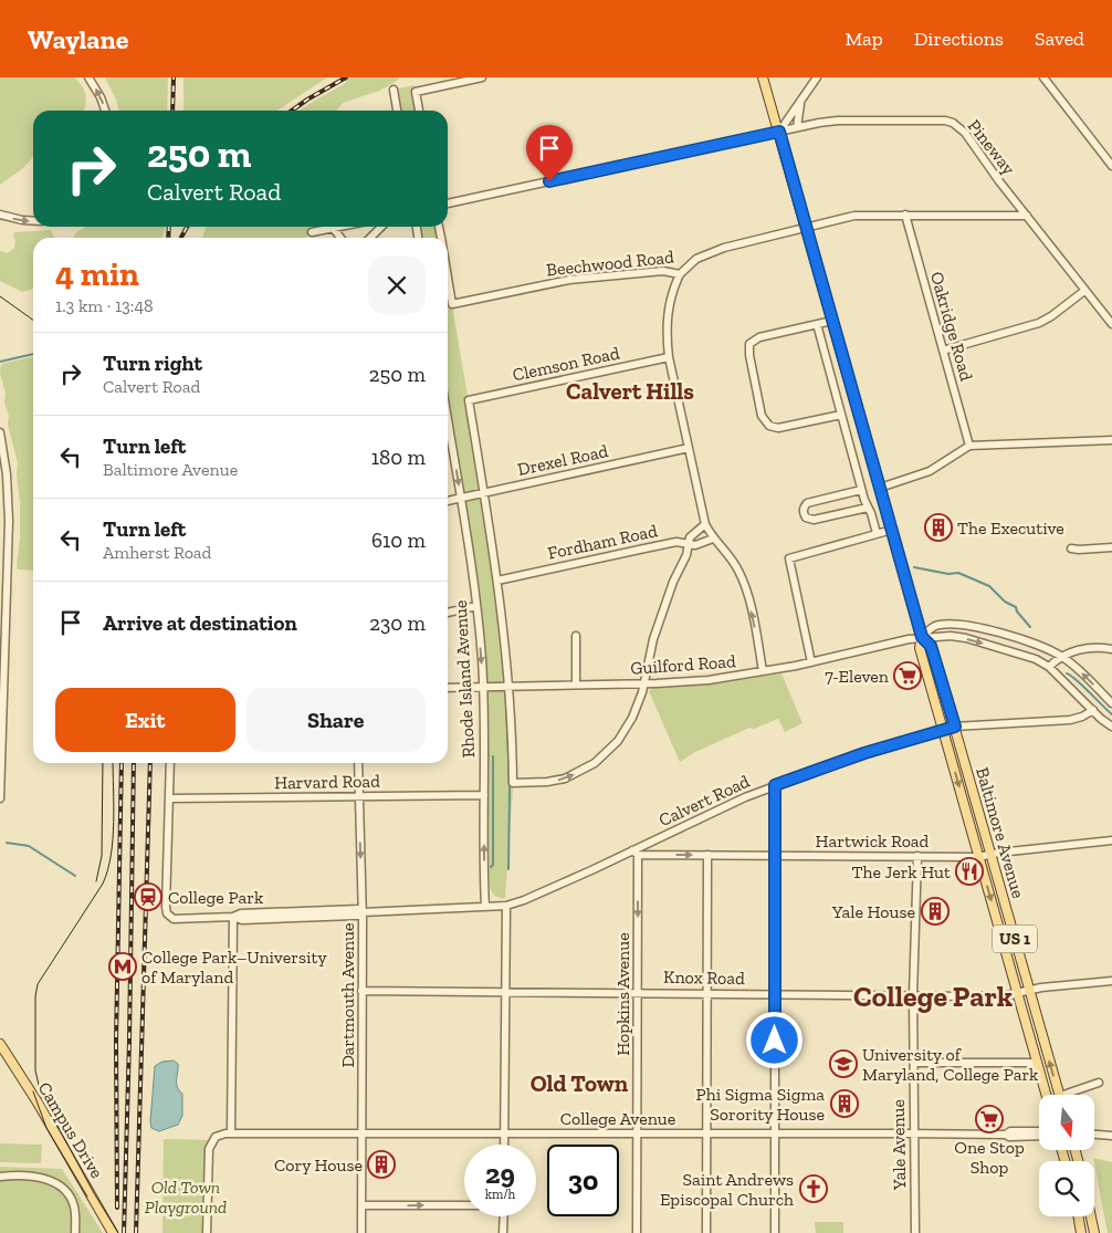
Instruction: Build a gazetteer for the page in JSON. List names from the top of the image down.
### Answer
{
  "streets": {
    "main road": ["Baltimore Avenue", "US 1", "Campus Drive"],
    "street": [
      "Pineway",
      "Beechwood Road",
      "Oakridge Road",
      "Clemson Road",
      "Drexel Road",
      "Fordham Road",
      "Guilford Road",
      "Rhode Island Avenue",
      "Harvard Road",
      "Calvert Road",
      "Hartwick Road",
      "Knox Road",
      "Hopkins Avenue",
      "Dartmouth Avenue",
      "College Avenue",
      "Yale Avenue"
    ]
  },
  "crossings": [
    ["Pineway", "Beechwood Road"],
    ["Pineway", "Baltimore Avenue"],
    ["Beechwood Road", "Oakridge Road"],
    ["Beechwood Road", "Baltimore Avenue"],
    ["Clemson Road", "Drexel Road"],
    ["Drexel Road", "Rhode Island Avenue"],
    ["Guilford Road", "Rhode Island Avenue"],
    ["Guilford Road", "Baltimore Avenue"],
    ["Rhode Island Avenue", "Harvard Road"],
    ["Rhode Island Avenue", "Calvert Road"],
    ["Harvard Road", "Calvert Road"],
    ["Harvard Road", "Dartmouth Avenue"],
    ["Calvert Road", "Baltimore Avenue"],
    ["Calvert Road", "Hartwick Road"],
    ["Calvert Road", "Hopkins Avenue"],
    ["Calvert Road", "Dartmouth Avenue"],
    ["Baltimore Avenue", "Hartwick Road"],
    ["Baltimore Avenue", "Knox Road"],
    ["Hartwick Road", "Hopkins Avenue"],
    ["Hartwick Road", "Yale Avenue"],
    ["Knox Road", "Hopkins Avenue"],
    ["Knox Road", "Dartmouth Avenue"],
    ["Knox Road", "Yale Avenue"],
    ["Hopkins Avenue", "College Avenue"],
    ["Dartmouth Avenue", "College Avenue"],
    ["College Avenue", "Yale Avenue"]
  ],
  "one_way": ["Hopkins Avenue"],
  "districts": ["Calvert Hills", "College Park", "Old Town"],
  "parks": ["Old Town Playground"],
  "places": {
    "building": [
      "The Executive",
      "Yale House",
      "Phi Sigma Sigma Sorority House",
      "Cory House"
    ],
    "supermarket": ["7-Eleven", "One Stop Shop"],
    "restaurant": ["The Jerk Hut"],
    "station": ["College Park"],
    "metro station": ["College Park–University of Maryland"],
    "school or university": ["University of Maryland, College Park"],
    "church": ["Saint Andrews Episcopal Church"]
  },
  "north": "bottom",
  "page": {
    "header": "Waylane",
    "nav": ["Map", "Directions", "Saved"],
    "turn": ["250 m", "Calvert Road"],
    "heading": ["4 min", "1.3 km · 13:48"],
    "list": [
      {
        "name": "Turn right",
        "note": "Calvert Road",
        "value": "250 m"
      },
      {
        "name": "Turn left",
        "note": "Baltimore Avenue",
        "value": "180 m"
      },
      {
        "name": "Turn left",
        "note": "Amherst Road",
        "value": "610 m"
      },
      {
        "name": "Arrive at destination",
        "value": "230 m"
      }
    ],
    "buttons": ["Exit", "Share"],
    "speed": "29 km/h",
    "limit": "30"
  }
}
